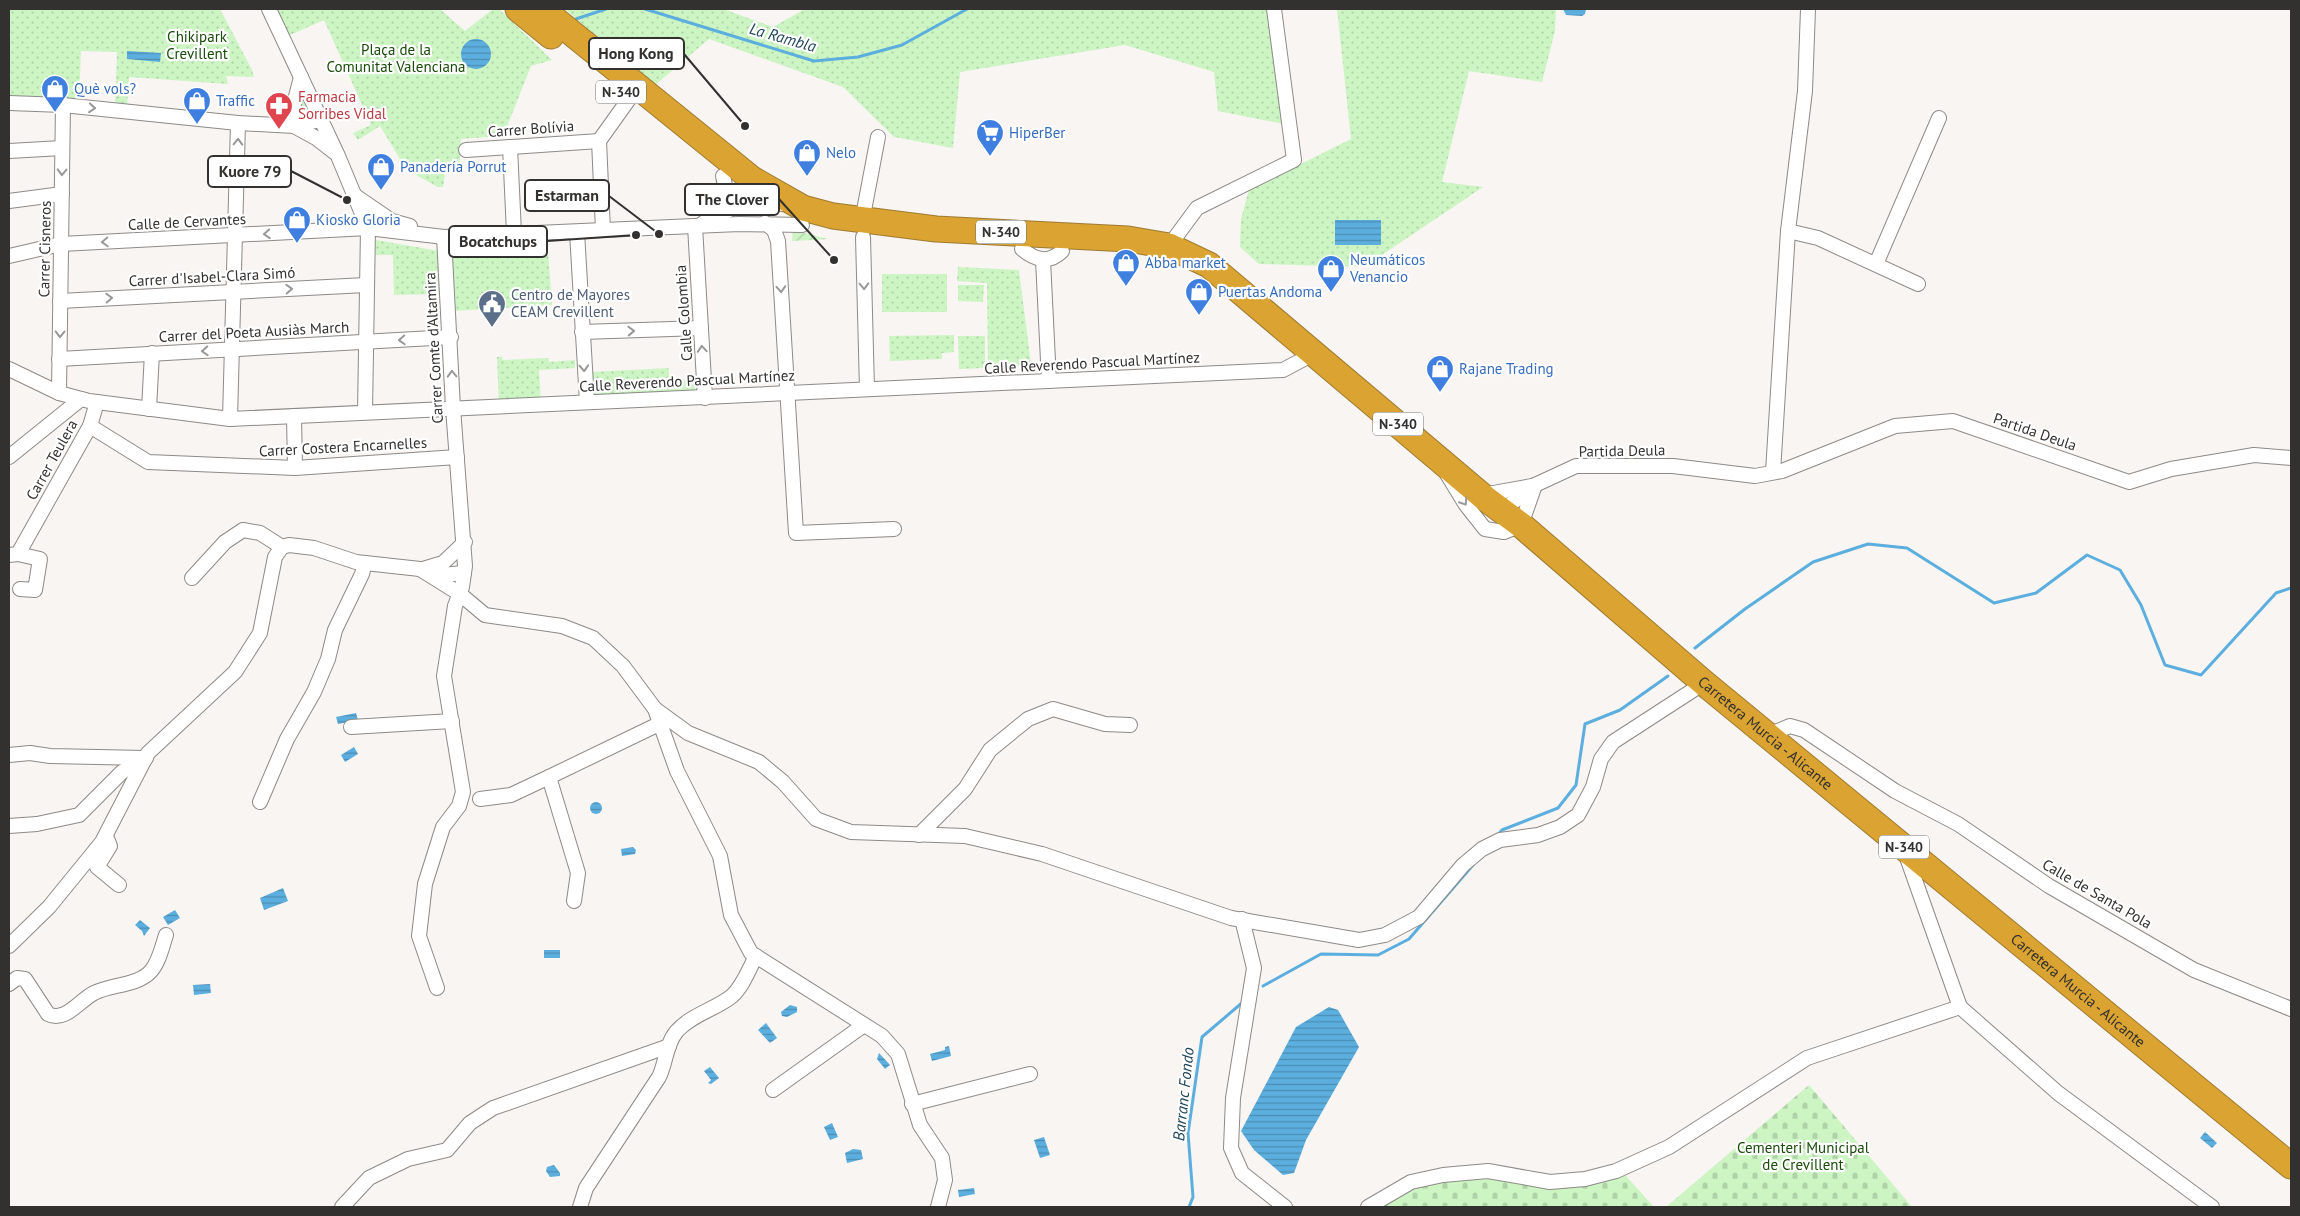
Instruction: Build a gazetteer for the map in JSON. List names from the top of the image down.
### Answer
{
  "streets": {
    "highway": ["N-340", "Carretera Murcia - Alicante"],
    "street": [
      "Carrer Bolívia",
      "Calle de Cervantes",
      "Carrer Cisneros",
      "Carrer d'Isabel-Clara Simó",
      "Calle Colombia",
      "Carrer del Poeta Ausiàs March",
      "Carrer Comte d'Altamira",
      "Calle Reverendo Pascual Martínez",
      "Partida Deula",
      "Carrer Costera Encarnelles",
      "Carrer Teulera",
      "Calle de Santa Pola"
    ]
  },
  "crossings": [
    ["N-340", "Carretera Murcia - Alicante"],
    ["Calle de Cervantes", "Carrer Cisneros"],
    ["Carrer Cisneros", "Carrer d'Isabel-Clara Simó"],
    ["Carrer Cisneros", "Carrer del Poeta Ausiàs March"],
    ["Carrer Cisneros", "Calle Reverendo Pascual Martínez"],
    ["Calle Colombia", "Calle Reverendo Pascual Martínez"],
    ["Carrer del Poeta Ausiàs March", "Carrer Comte d'Altamira"],
    ["Carrer Comte d'Altamira", "Calle Reverendo Pascual Martínez"],
    ["Carrer Comte d'Altamira", "Carrer Costera Encarnelles"],
    ["Calle Reverendo Pascual Martínez", "Carrer Teulera"],
    ["Calle Reverendo Pascual Martínez", "Carretera Murcia - Alicante"],
    ["Partida Deula", "Carretera Murcia - Alicante"],
    ["Carrer Costera Encarnelles", "Carrer Teulera"],
    ["Carretera Murcia - Alicante", "Calle de Santa Pola"]
  ],
  "one_way": ["Carrer Cisneros", "Carrer d'Isabel-Clara Simó"],
  "water": ["La Rambla", "Barranc Fondo"],
  "parks": ["Chikipark Crevillent", "Plaça de la Comunitat Valenciana", "Cementeri Municipal de Crevillent"],
  "places": {
    "shop": [
      "Què vols?",
      "Traffic",
      "Nelo",
      "Panadería Porrut",
      "Kiosko Gloria",
      "Abba market",
      "Neumáticos Venancio",
      "Puertas Andoma",
      "Rajane Trading"
    ],
    "other": [
      "Hong Kong",
      "Kuore 79",
      "Estarman",
      "Bocatchups",
      "The Clover"
    ],
    "pharmacy": ["Farmacia Sorribes Vidal"],
    "supermarket": ["HiperBer"],
    "public building": ["Centro de Mayores CEAM Crevillent"]
  }
}
